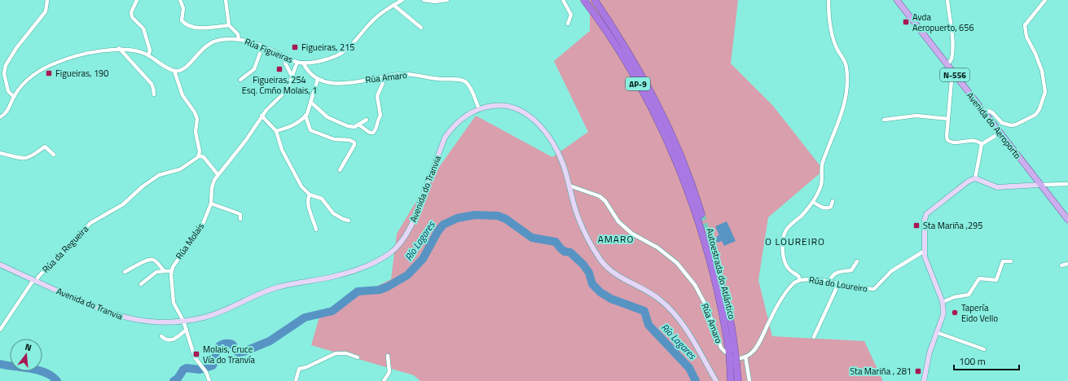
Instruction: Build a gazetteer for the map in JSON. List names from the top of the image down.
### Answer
{
  "streets": {
    "highway": ["AP-9", "Autoestrada do Atlántico"],
    "main road": ["N-556", "Avenida do Aeroporto", "Avenida do Tranvia"],
    "street": [
      "Rúa Figueiras",
      "Rúa Amaro",
      "Rúa Molais",
      "Rúa da Regueira",
      "Rúa do Loureiro"
    ]
  },
  "crossings": [
    ["Rúa Figueiras", "Rúa Amaro"],
    ["Rúa Figueiras", "Rúa Molais"],
    ["Rúa Amaro", "Avenida do Tranvia"],
    ["Rúa Amaro", "Autoestrada do Atlántico"],
    ["Rúa Amaro", "Rúa do Loureiro"],
    ["Avenida do Tranvia", "Rúa Molais"],
    ["Avenida do Tranvia", "Rúa da Regueira"],
    ["Autoestrada do Atlántico", "Rúa do Loureiro"]
  ],
  "districts": ["AMARO", "O LOUREIRO"],
  "water": ["Río Lagares"],
  "places": {
    "transit": [
      "Avda Aeropuerto, 656",
      "Figueiras, 215",
      "Figueiras, 254 Esq. Cmño Molais, 1",
      "Figueiras, 190",
      "Sta Mariña ,295",
      "Molais, Cruce Vía do Tranvía",
      "Sta Mariña , 281"
    ],
    "other": ["Tapería Eido Vello"]
  },
  "scale_bar": "100 m",
  "north": "top"
}
